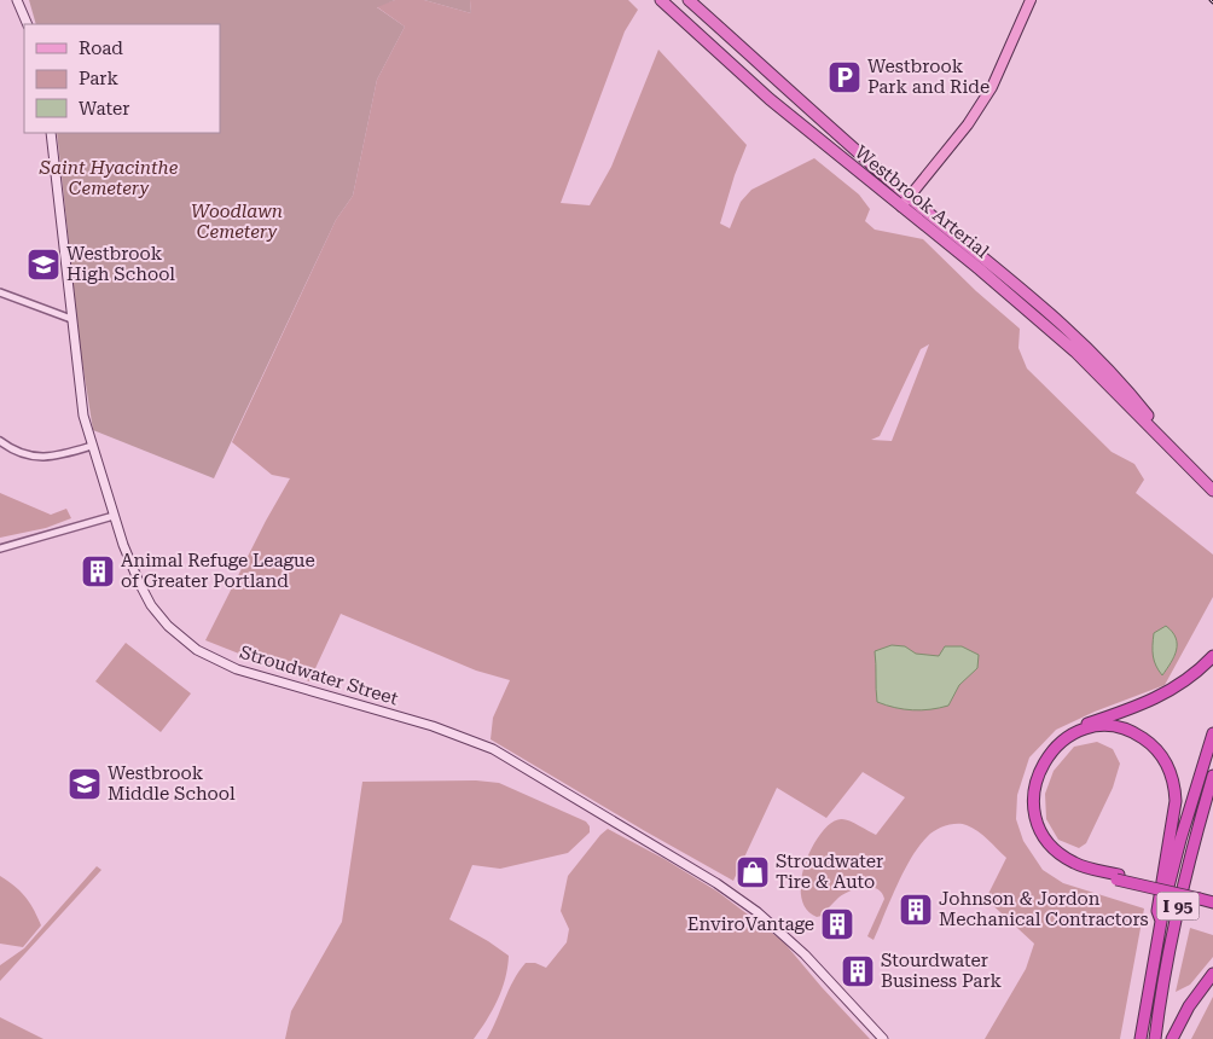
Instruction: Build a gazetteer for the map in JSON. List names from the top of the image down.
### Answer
{
  "streets": {
    "highway": ["Westbrook Arterial", "I 95"],
    "main road": ["Stroudwater Street"]
  },
  "parks": ["Saint Hyacinthe Cemetery", "Woodlawn Cemetery"],
  "places": {
    "parking": ["Westbrook Park and Ride"],
    "school or university": ["Westbrook High School", "Westbrook Middle School"],
    "building": [
      "Animal Refuge League of Greater Portland",
      "Johnson & Jordon Mechanical Contractors",
      "EnviroVantage",
      "Stourdwater Business Park"
    ],
    "shop": ["Stroudwater Tire & Auto"]
  },
  "legend": ["Road", "Park", "Water"]
}
